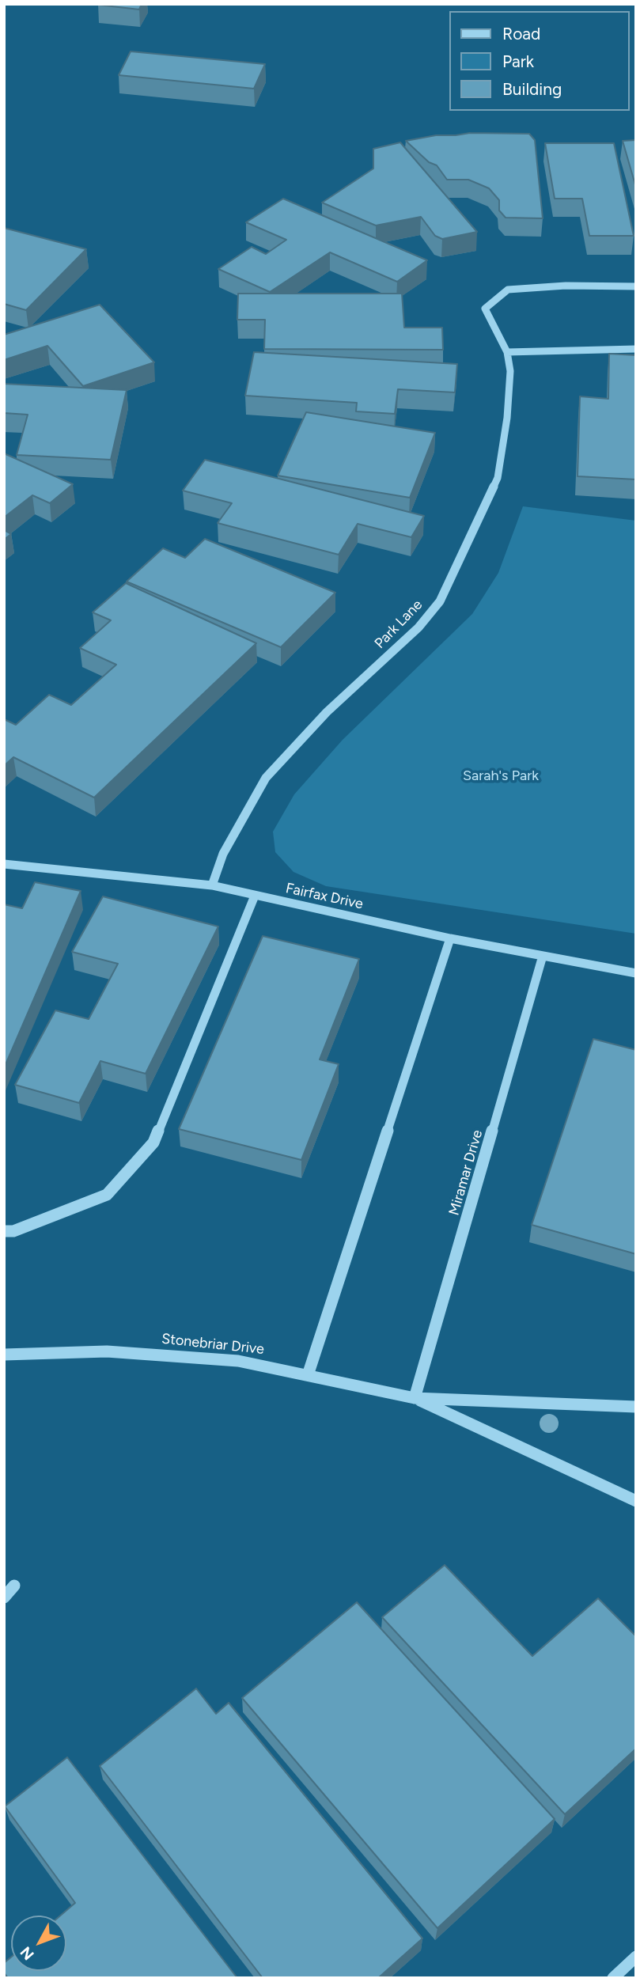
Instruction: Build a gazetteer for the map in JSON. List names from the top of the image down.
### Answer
{
  "streets": {
    "street": [
      "Park Lane",
      "Fairfax Drive",
      "Miramar Drive",
      "Stonebriar Drive"
    ]
  },
  "crossings": [
    ["Park Lane", "Fairfax Drive"],
    ["Fairfax Drive", "Miramar Drive"],
    ["Miramar Drive", "Stonebriar Drive"]
  ],
  "parks": ["Sarah's Park"],
  "legend": ["Road", "Park", "Building"],
  "north": "bottom left"
}
